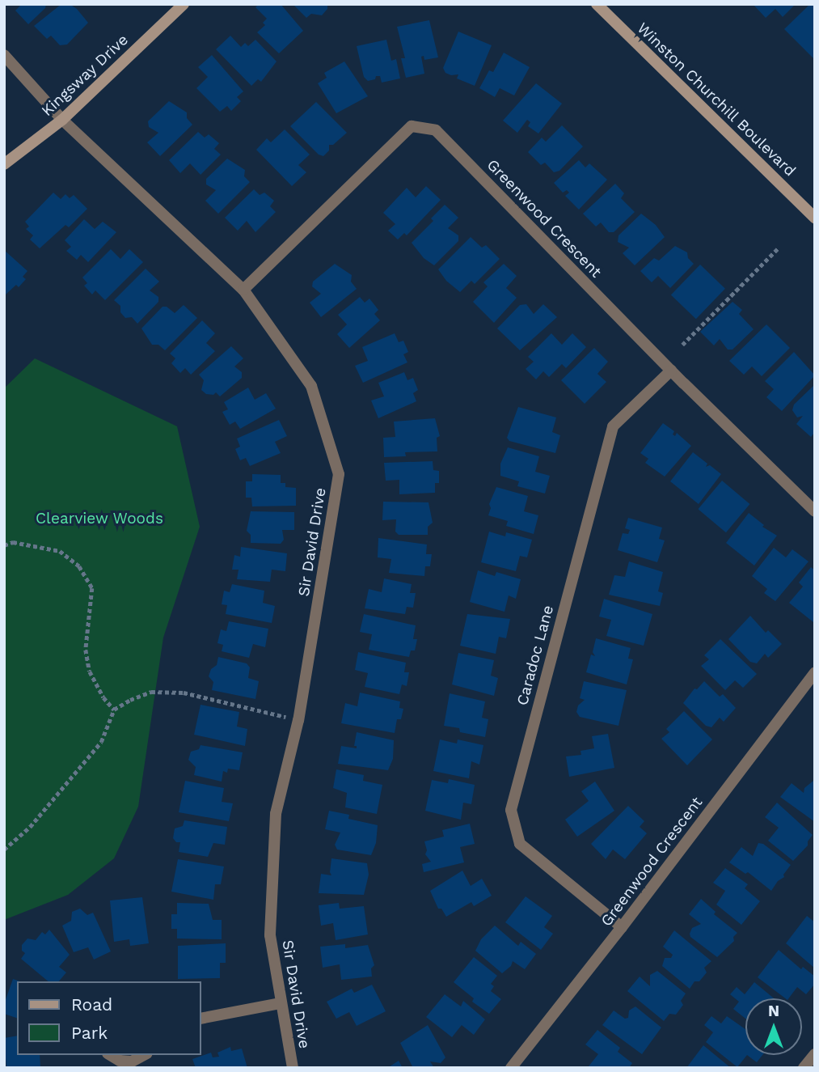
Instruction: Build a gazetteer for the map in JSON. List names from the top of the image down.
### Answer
{
  "streets": {
    "main road": ["Kingsway Drive", "Winston Churchill Boulevard"],
    "street": ["Greenwood Crescent", "Sir David Drive", "Caradoc Lane"]
  },
  "crossings": [
    ["Kingsway Drive", "Sir David Drive"],
    ["Greenwood Crescent", "Sir David Drive"],
    ["Greenwood Crescent", "Caradoc Lane"]
  ],
  "parks": ["Clearview Woods"],
  "legend": ["Road", "Park"],
  "north": "top"
}
